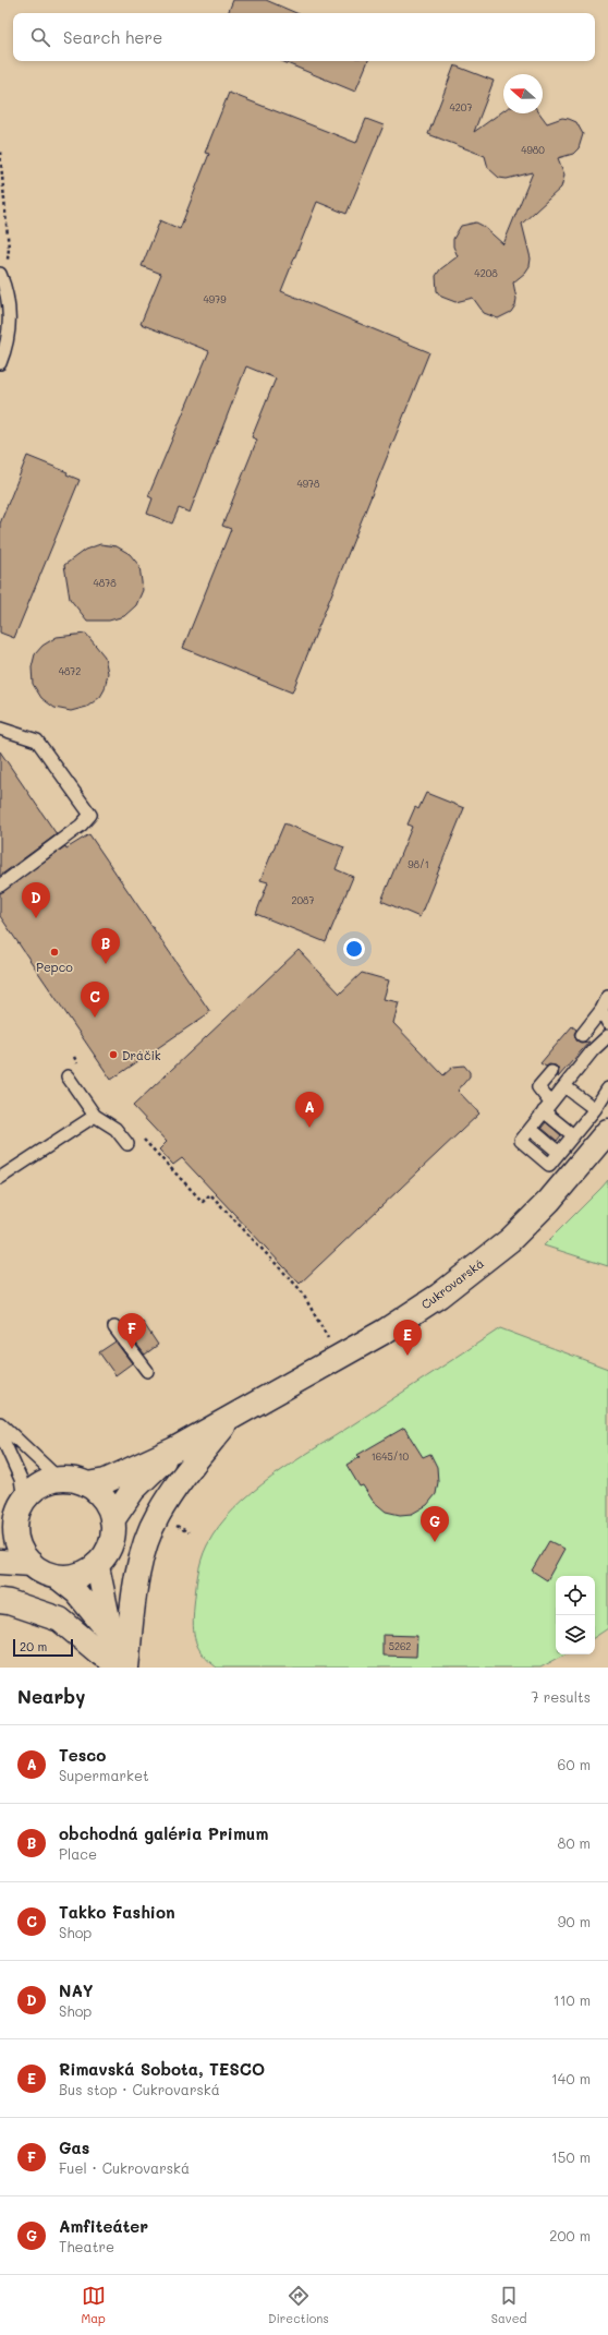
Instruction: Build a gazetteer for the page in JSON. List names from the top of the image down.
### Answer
{
  "streets": {
    "main road": ["Cukrovarská"]
  },
  "places": ["Pepco", "Dráčik"],
  "house_numbers": [
    "4207",
    "4980",
    "4208",
    "4979",
    "4978",
    "4878",
    "4872",
    "98/1",
    "2087",
    "1645/10",
    "5262"
  ],
  "scale_bar": "20 m",
  "north": "left",
  "page": {
    "search": "Search here",
    "pins": [
      "D",
      "B",
      "C",
      "A",
      "F",
      "E",
      "G"
    ],
    "scale": "20 m",
    "heading": ["Nearby", "7 results"],
    "list": [
      {
        "mark": "A",
        "name": "Tesco",
        "note": "Supermarket",
        "value": "60 m"
      },
      {
        "mark": "B",
        "name": "obchodná galéria Primum",
        "note": "Place",
        "value": "80 m"
      },
      {
        "mark": "C",
        "name": "Takko Fashion",
        "note": "Shop",
        "value": "90 m"
      },
      {
        "mark": "D",
        "name": "NAY",
        "note": "Shop",
        "value": "110 m"
      },
      {
        "mark": "E",
        "name": "Rimavská Sobota, TESCO",
        "note": "Bus stop · Cukrovarská",
        "value": "140 m"
      },
      {
        "mark": "F",
        "name": "Gas",
        "note": "Fuel · Cukrovarská",
        "value": "150 m"
      },
      {
        "mark": "G",
        "name": "Amfiteáter",
        "note": "Theatre",
        "value": "200 m"
      }
    ],
    "nav": ["Map", "Directions", "Saved"]
  }
}
